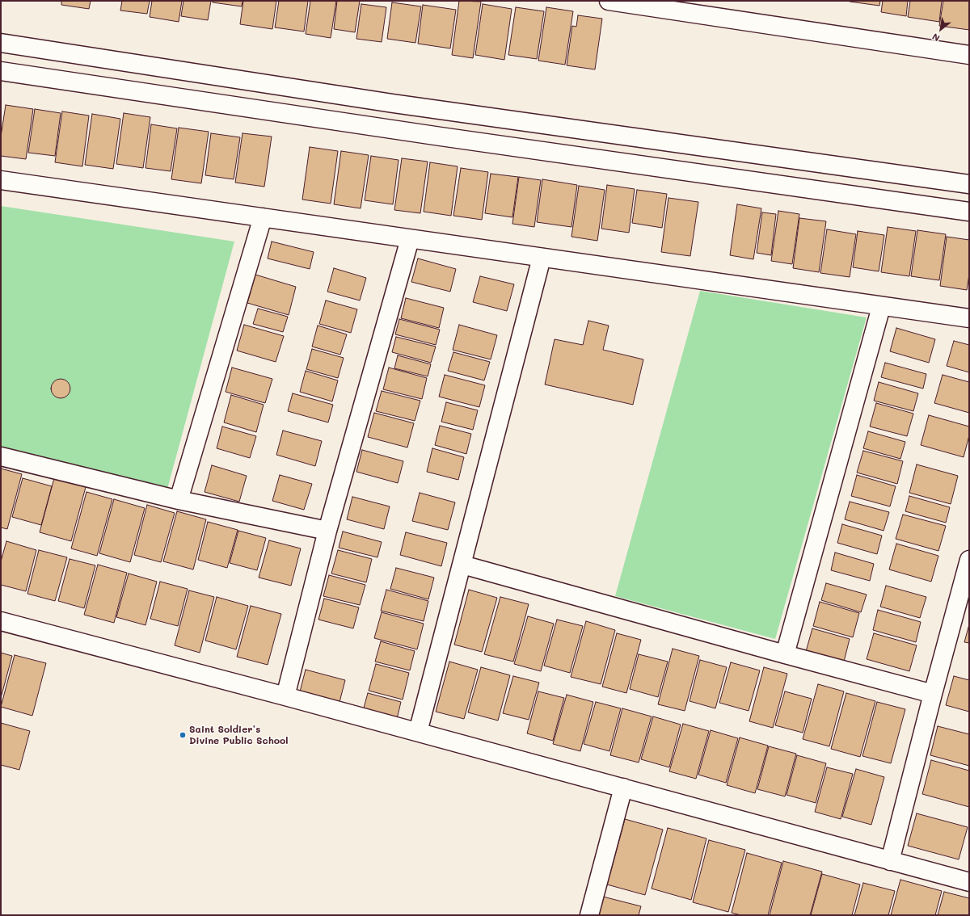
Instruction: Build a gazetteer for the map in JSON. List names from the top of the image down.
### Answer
{
  "places": ["Saint Soldier’s Divine Public School"],
  "north": "bottom left"
}
